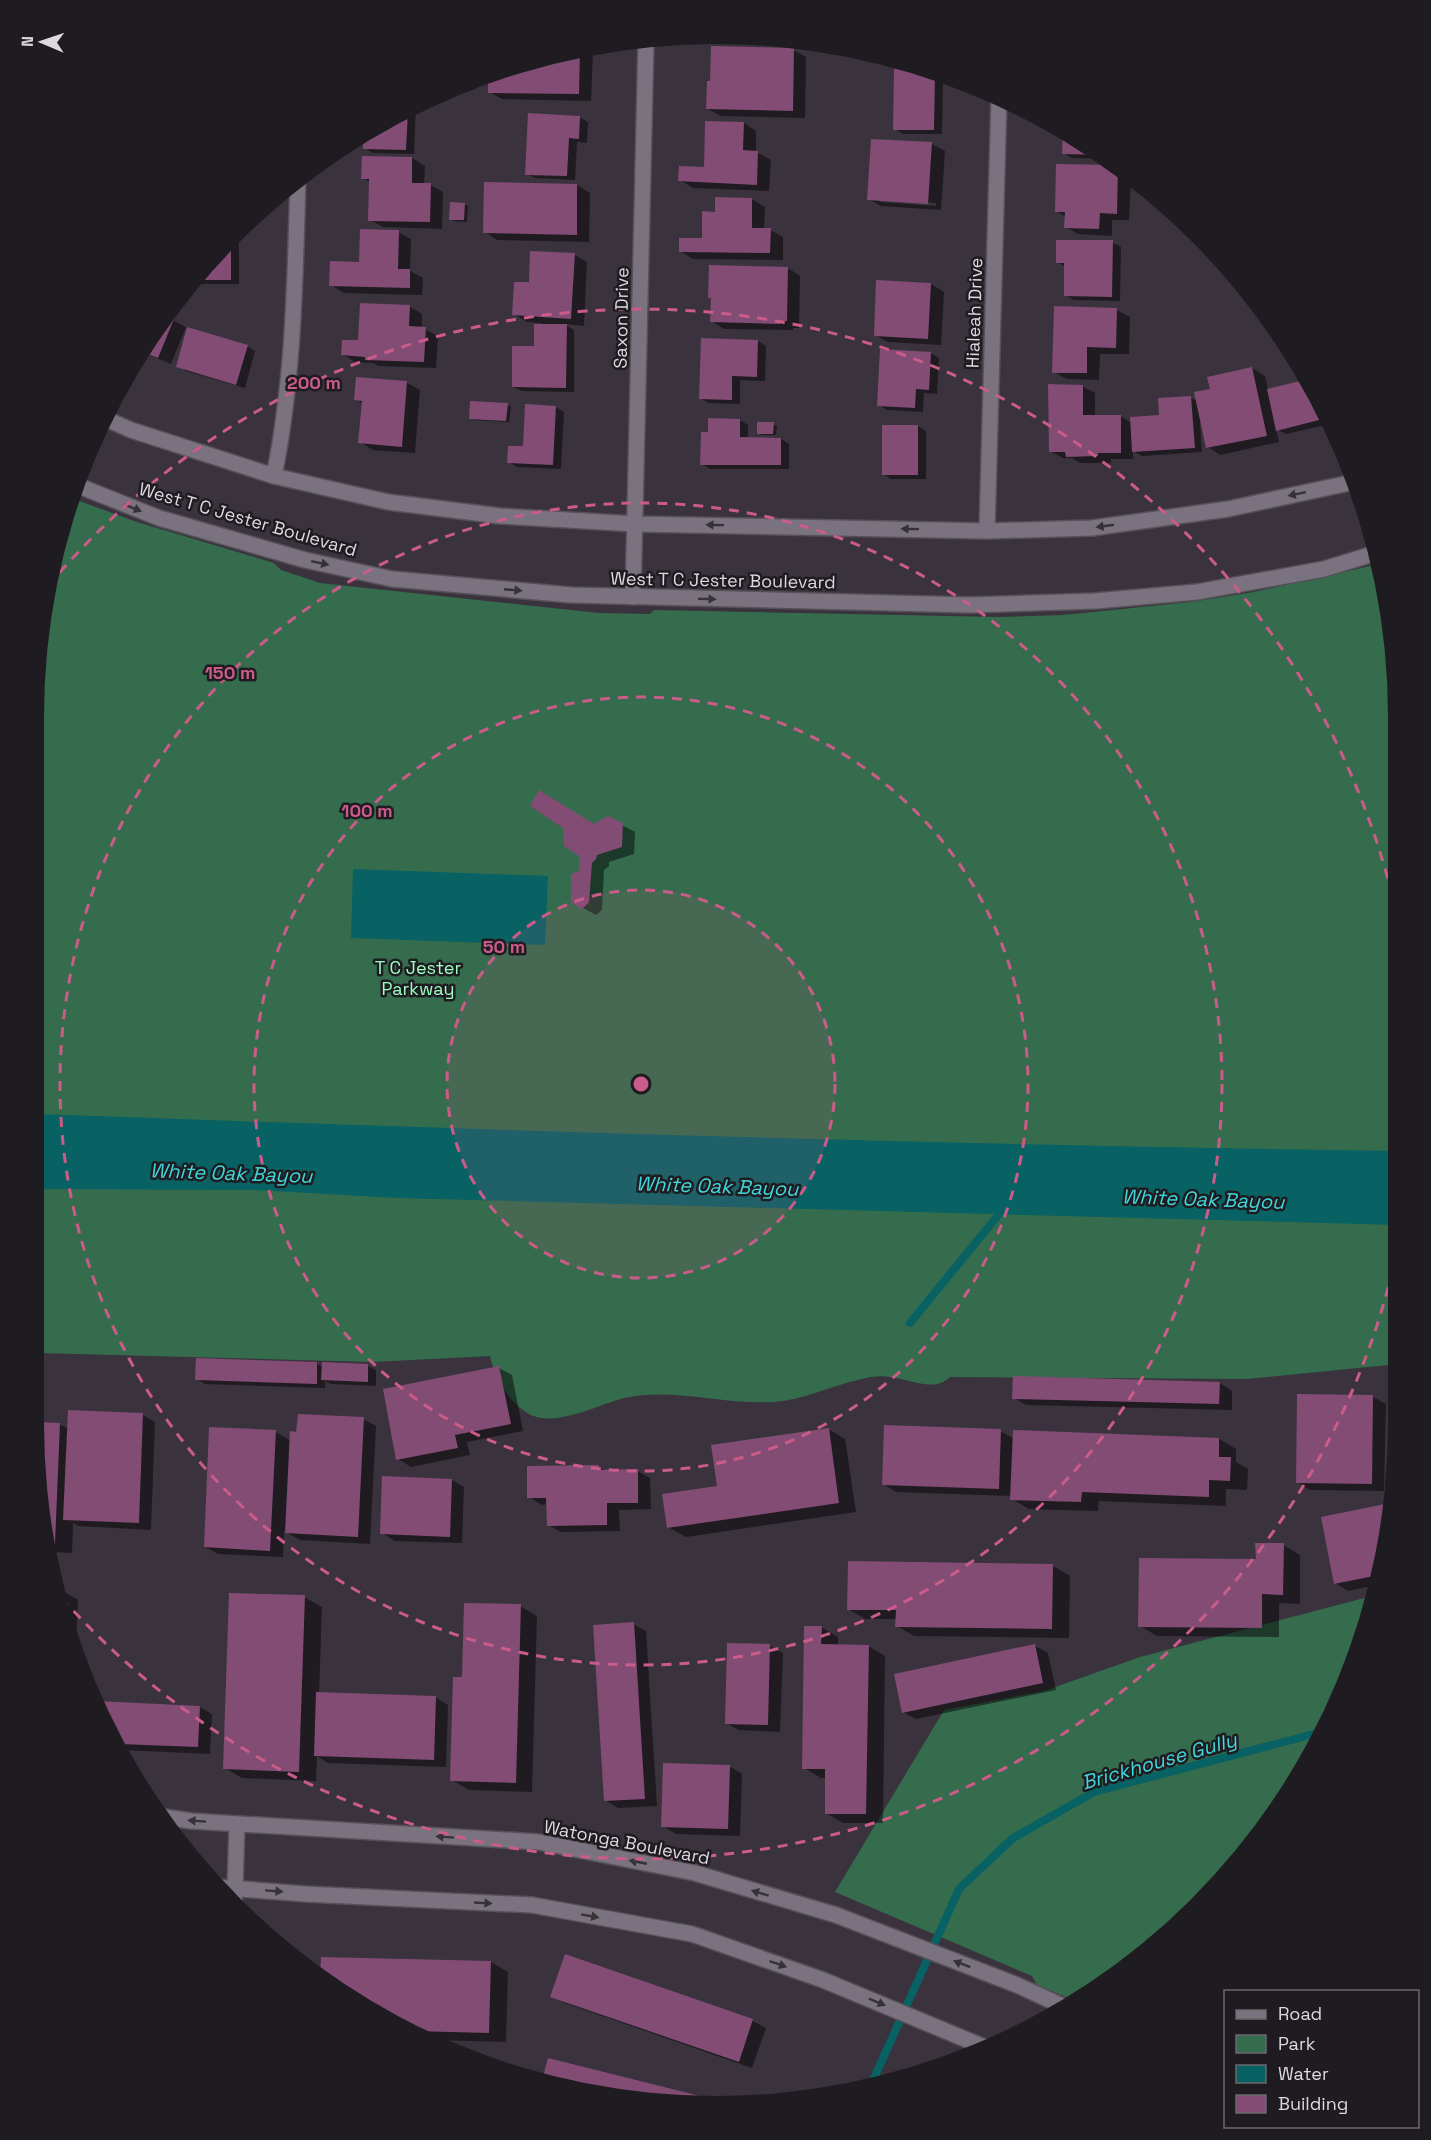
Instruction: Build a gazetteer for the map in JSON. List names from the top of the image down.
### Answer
{
  "streets": {
    "main road": [
      "Hialeah Drive",
      "Saxon Drive",
      "West T C Jester Boulevard",
      "Watonga Boulevard"
    ]
  },
  "crossings": [
    ["Saxon Drive", "West T C Jester Boulevard"]
  ],
  "water": ["White Oak Bayou", "Brickhouse Gully"],
  "parks": ["T C Jester Parkway"],
  "legend": [
    "Road",
    "Park",
    "Water",
    "Building"
  ],
  "north": "left",
  "rings": [
    "200 m",
    "150 m",
    "100 m",
    "50 m"
  ]
}
